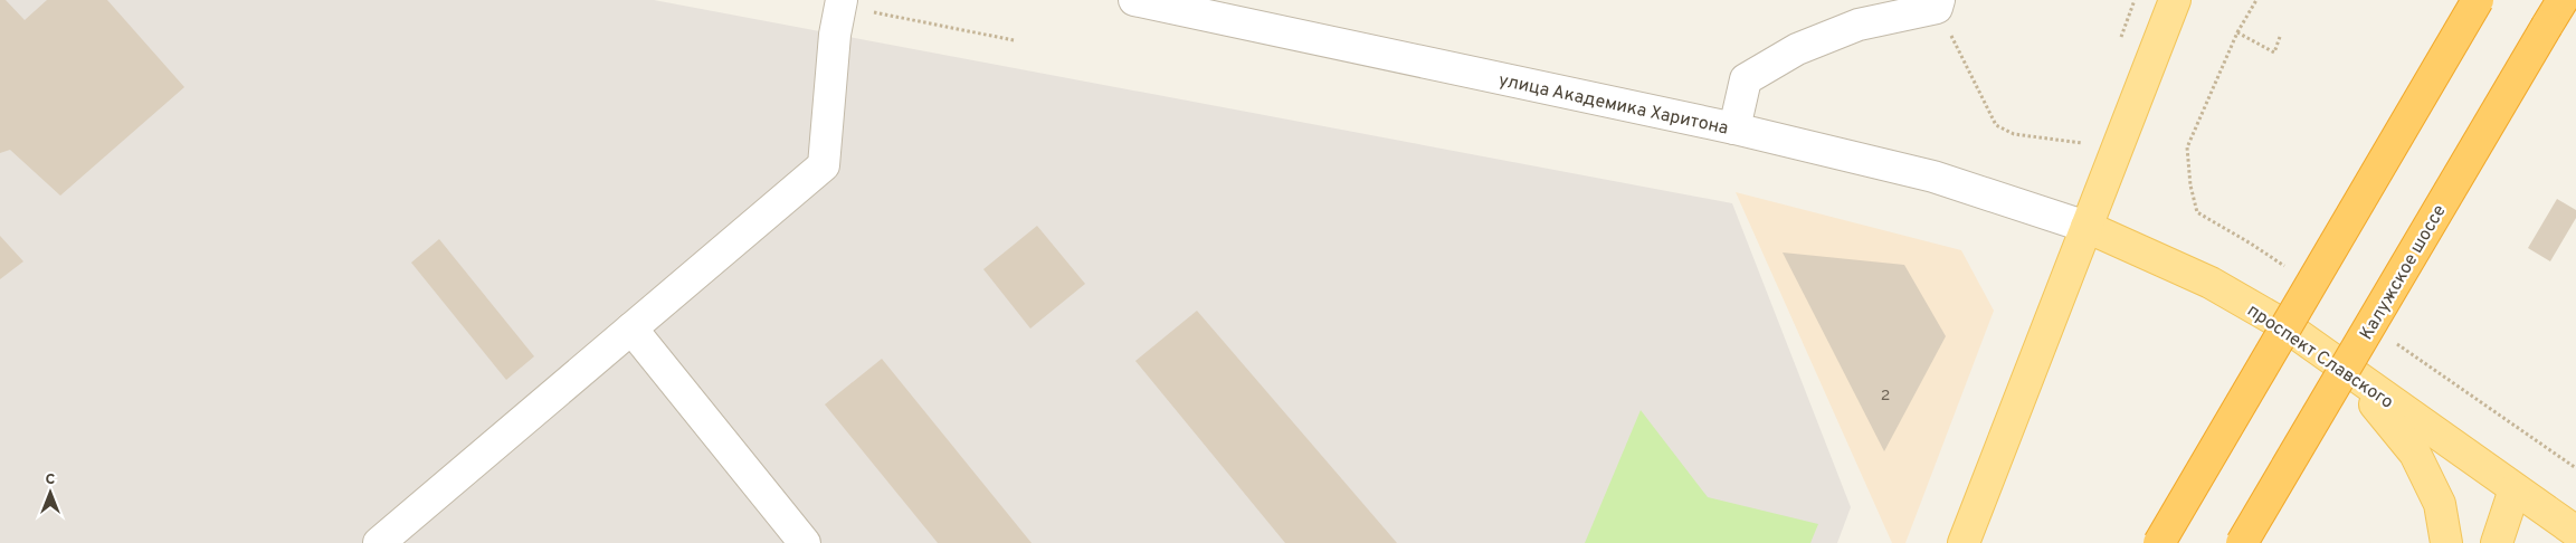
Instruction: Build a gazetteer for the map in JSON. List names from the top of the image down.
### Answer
{
  "streets": {
    "highway": ["Калужское шоссе"],
    "main road": ["проспект Славского"],
    "street": ["улица Академика Харитона"]
  },
  "crossings": [
    ["улица Академика Харитона", "проспект Славского"]
  ],
  "house_numbers": ["2"],
  "north": "top"
}
